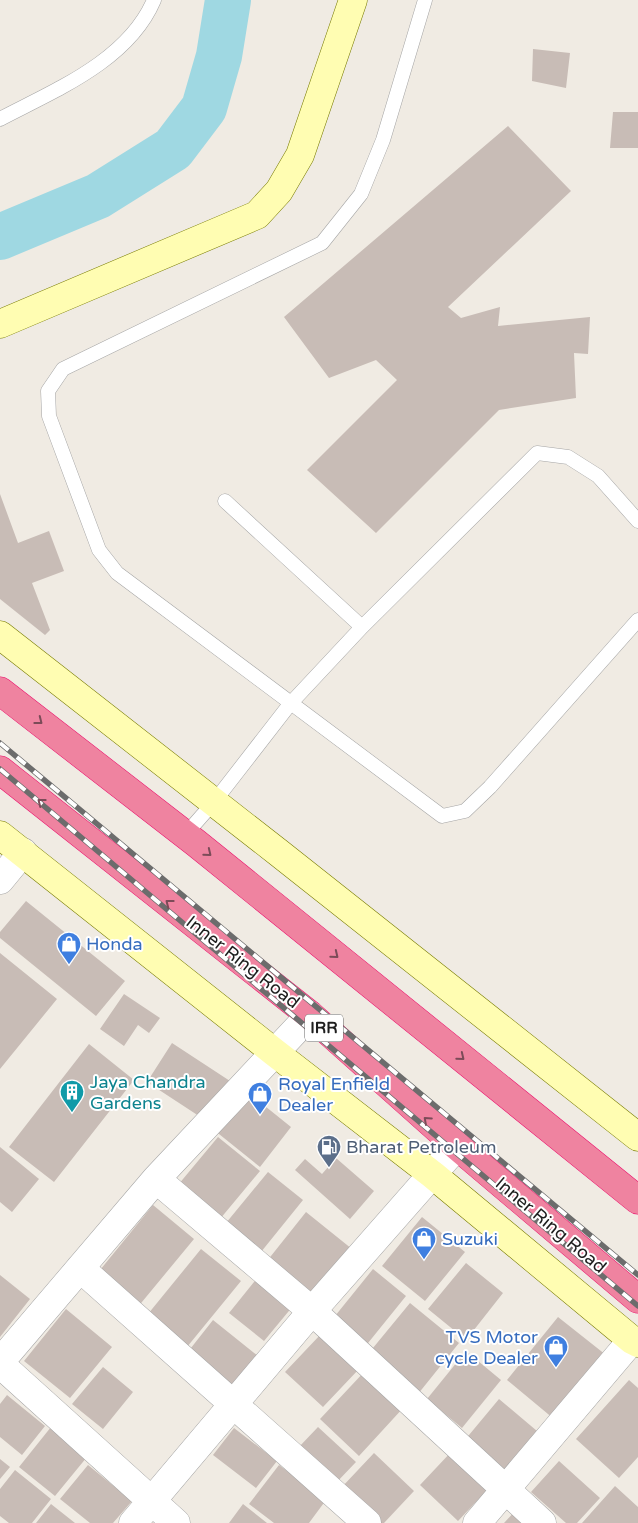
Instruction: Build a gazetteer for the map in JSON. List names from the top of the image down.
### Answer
{
  "streets": {
    "highway": ["Inner Ring Road", "IRR"]
  },
  "places": {
    "shop": [
      "Honda",
      "Royal Enfield Dealer",
      "Suzuki",
      "TVS Motor cycle Dealer"
    ],
    "building": ["Jaya Chandra Gardens"],
    "fuel station": ["Bharat Petroleum"]
  }
}
